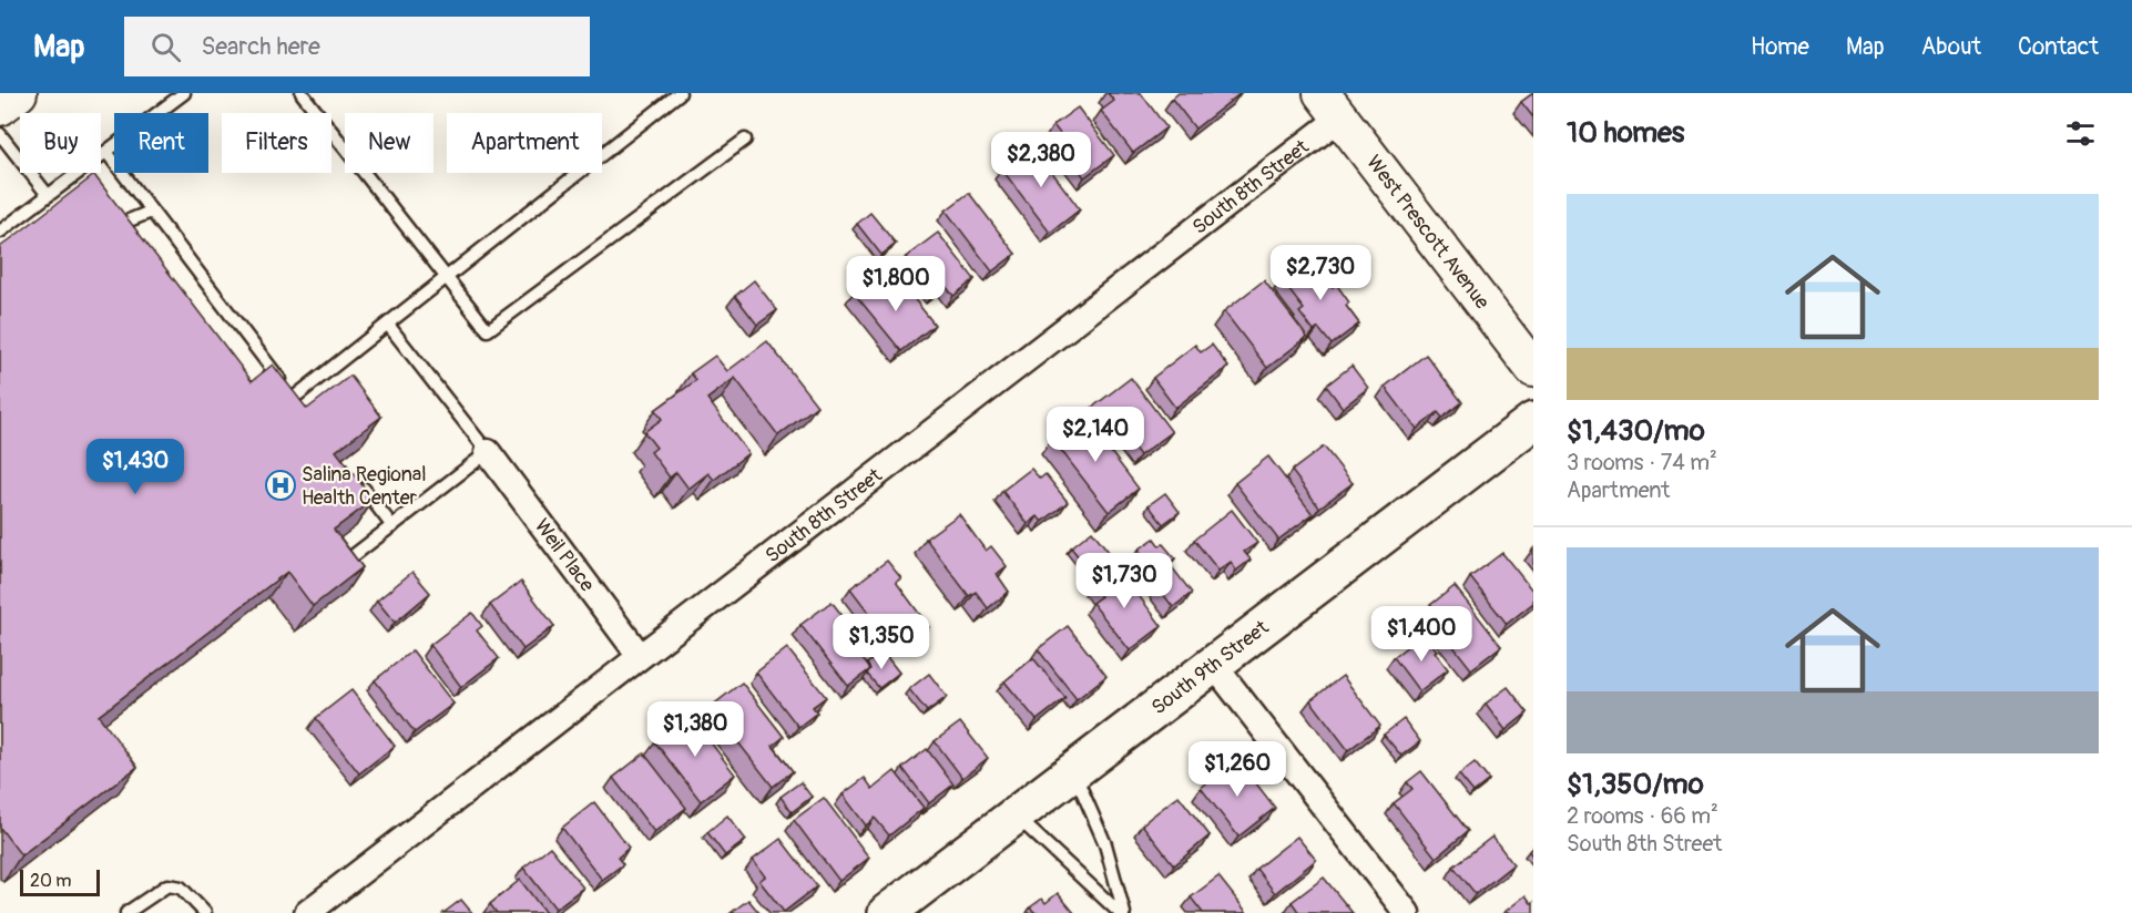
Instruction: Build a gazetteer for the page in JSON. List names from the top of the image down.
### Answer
{
  "streets": {
    "main road": ["South 9th Street"],
    "street": ["South 8th Street", "West Prescott Avenue", "Weil Place"]
  },
  "crossings": [
    ["South 8th Street", "West Prescott Avenue"],
    ["South 8th Street", "Weil Place"]
  ],
  "places": {
    "hospital": ["Salina Regional Health Center"]
  },
  "scale_bar": "20 m",
  "page": {
    "header": "Map",
    "search": "Search here",
    "nav": [
      "Home",
      "Map",
      "About",
      "Contact"
    ],
    "heading": "10 homes",
    "chip": [
      "Buy",
      "Rent",
      "Filters",
      "New",
      "Apartment"
    ],
    "price": [
      "$2,380",
      "$2,730",
      "$1,800",
      "$2,140",
      "$1,430",
      "$1,730",
      "$1,400",
      "$1,350",
      "$1,380",
      "$1,260"
    ],
    "list": [
      {
        "name": "$1,430/mo",
        "note": "3 rooms · 74 m² · Apartment"
      },
      {
        "name": "$1,350/mo",
        "note": "2 rooms · 66 m² · South 8th Street"
      }
    ],
    "scale": "20 m"
  }
}
